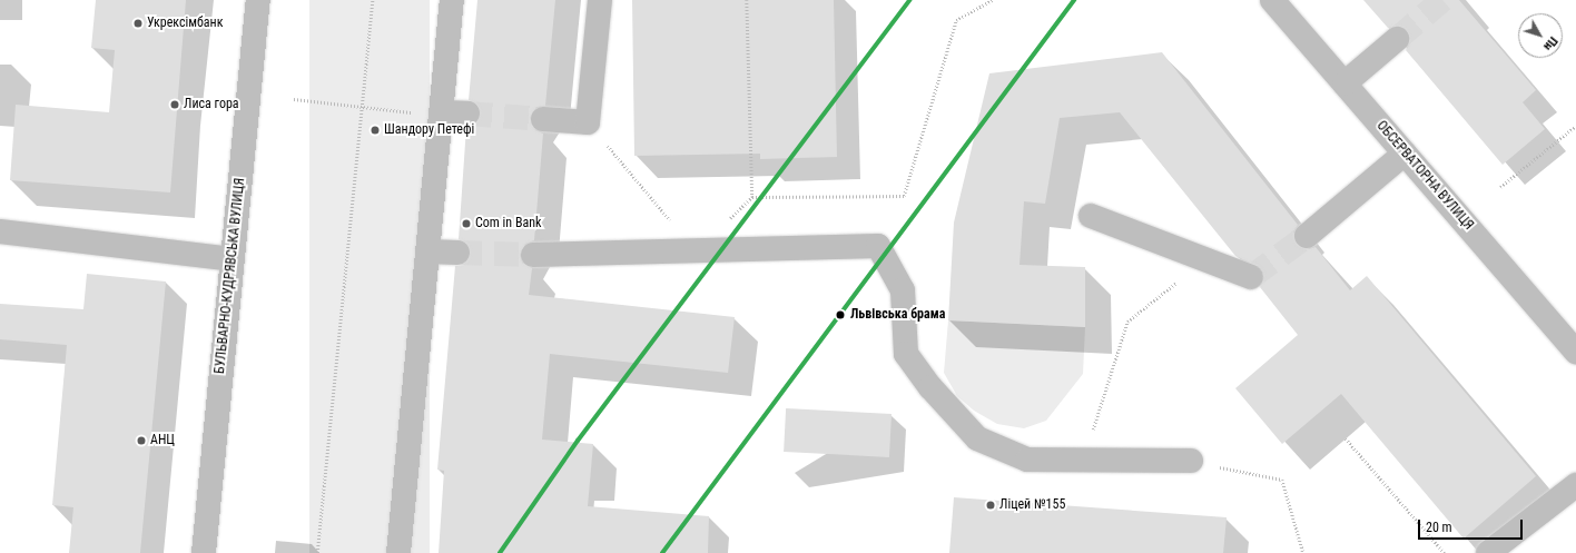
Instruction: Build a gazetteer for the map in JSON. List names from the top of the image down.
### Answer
{
  "streets": {
    "main road": ["ОБСЕРВАТОРНА ВУЛИЦЯ", "БУЛЬВАРНО-КУДРЯВСЬКА ВУЛИЦЯ"]
  },
  "places": [
    "Укрексімбанк",
    "Лиса гора",
    "Шандору Петефі",
    "Com in Bank",
    "Львівська брама",
    "АНЦ",
    "Ліцей №155"
  ],
  "scale_bar": "20 m",
  "north": "bottom right"
}
